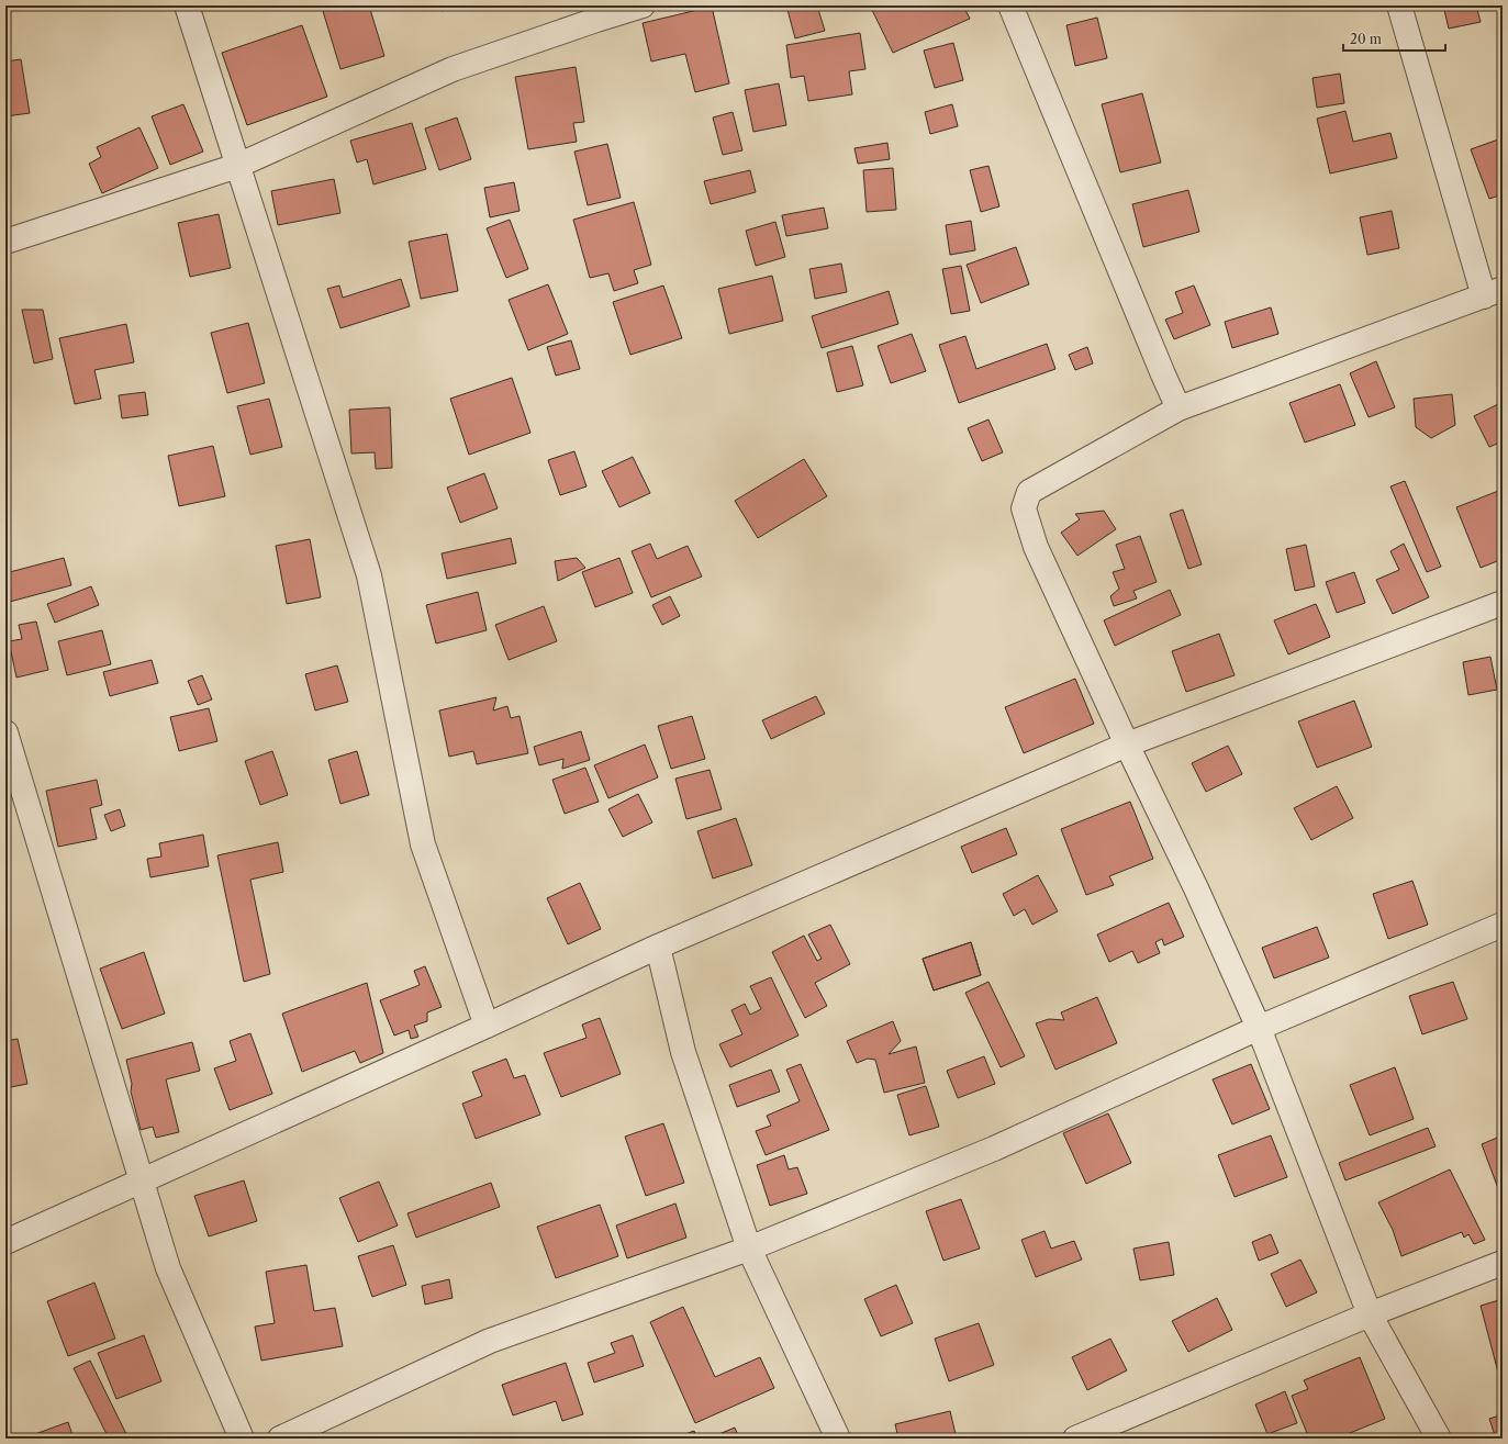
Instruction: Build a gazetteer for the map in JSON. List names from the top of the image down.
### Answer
{
  "scale_bar": "20 m"
}
